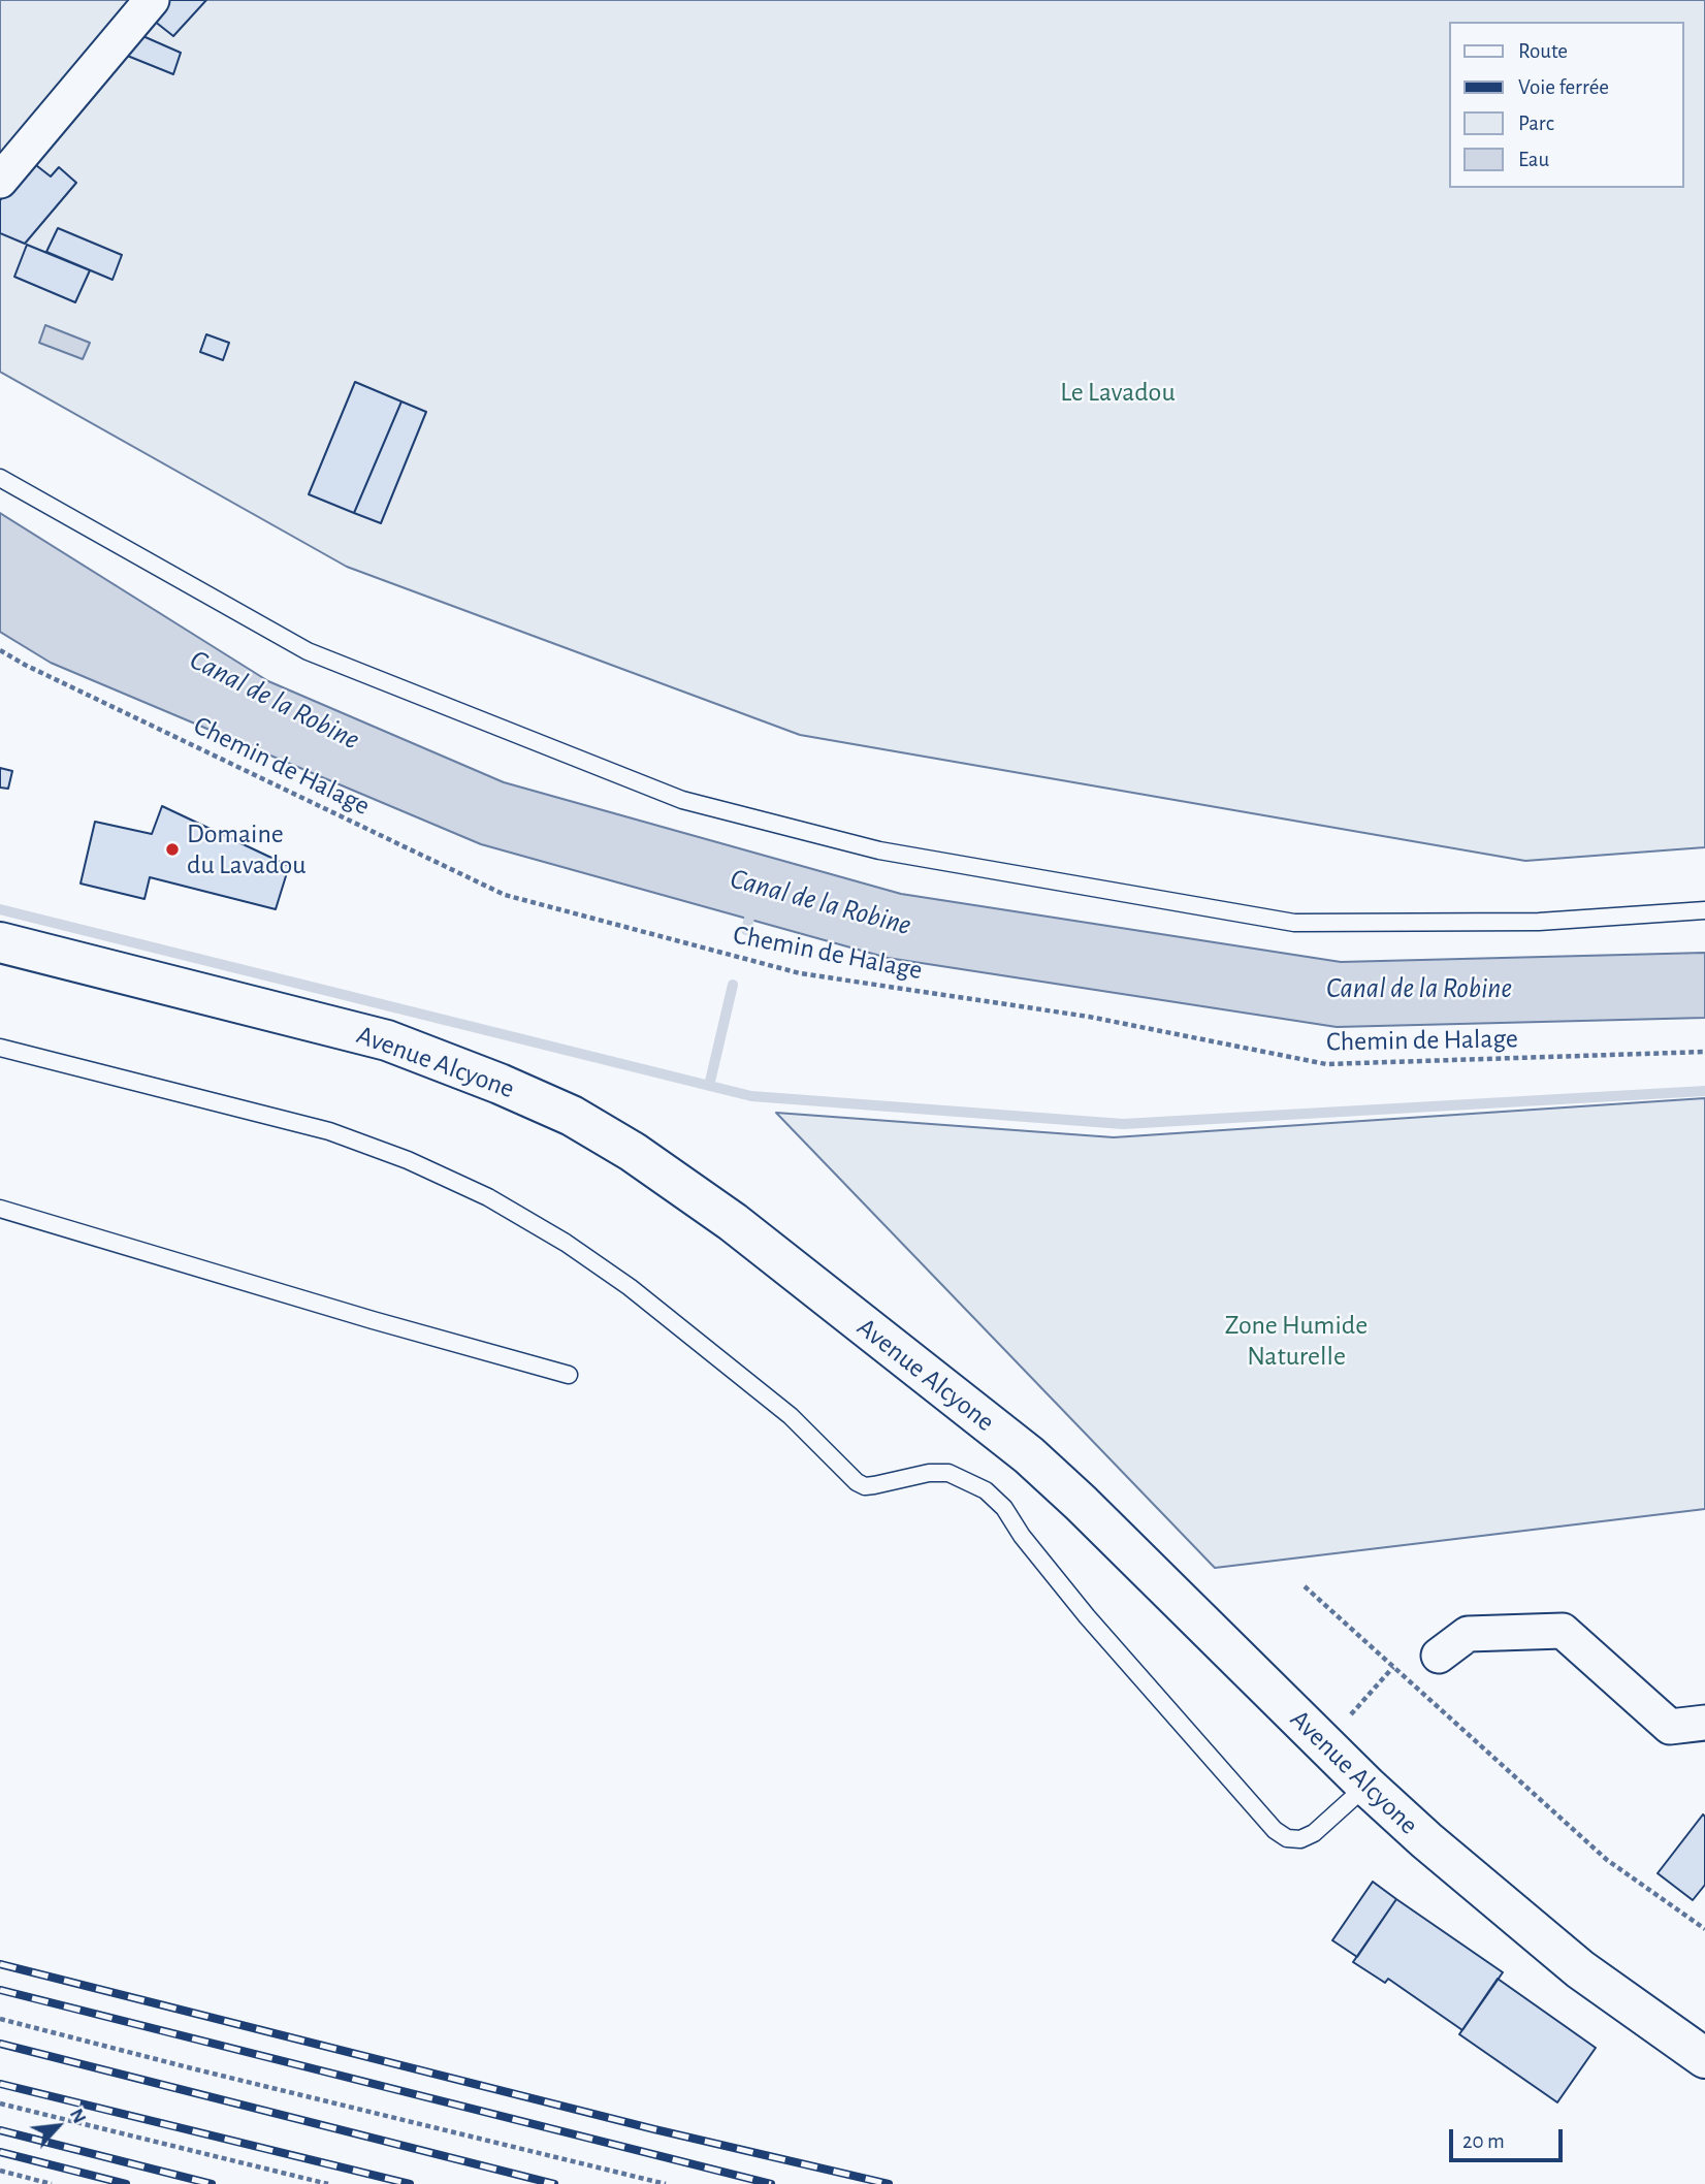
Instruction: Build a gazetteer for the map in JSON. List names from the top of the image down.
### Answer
{
  "streets": {
    "street": ["Avenue Alcyone"],
    "path": ["Chemin de Halage"]
  },
  "water": ["Canal de la Robine"],
  "parks": ["Le Lavadou", "Zone Humide Naturelle"],
  "places": ["Domaine du Lavadou"],
  "legend": [
    "Route",
    "Voie ferrée",
    "Parc",
    "Eau"
  ],
  "scale_bar": "20 m",
  "north": "top right"
}
